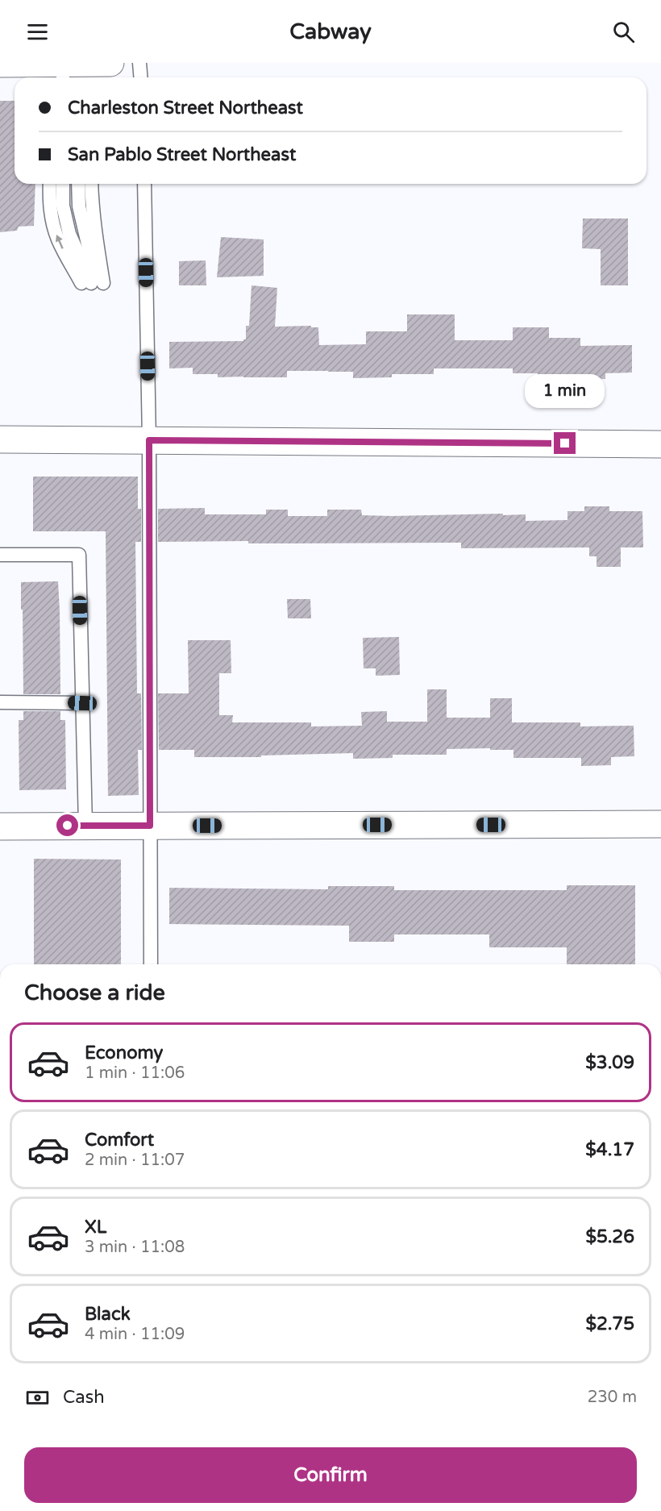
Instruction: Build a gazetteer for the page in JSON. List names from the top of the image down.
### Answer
{
  "page": {
    "header": "Cabway",
    "banner": ["Charleston Street Northeast", "San Pablo Street Northeast"],
    "bubble": "1 min",
    "heading": "Choose a ride",
    "list": [
      {
        "name": "Economy",
        "note": "1 min · 11:06",
        "value": "$3.09"
      },
      {
        "name": "Comfort",
        "note": "2 min · 11:07",
        "value": "$4.17"
      },
      {
        "name": "XL",
        "note": "3 min · 11:08",
        "value": "$5.26"
      },
      {
        "name": "Black",
        "note": "4 min · 11:09",
        "value": "$2.75"
      }
    ],
    "pay": ["Cash", "230 m"],
    "buttons": "Confirm"
  }
}
